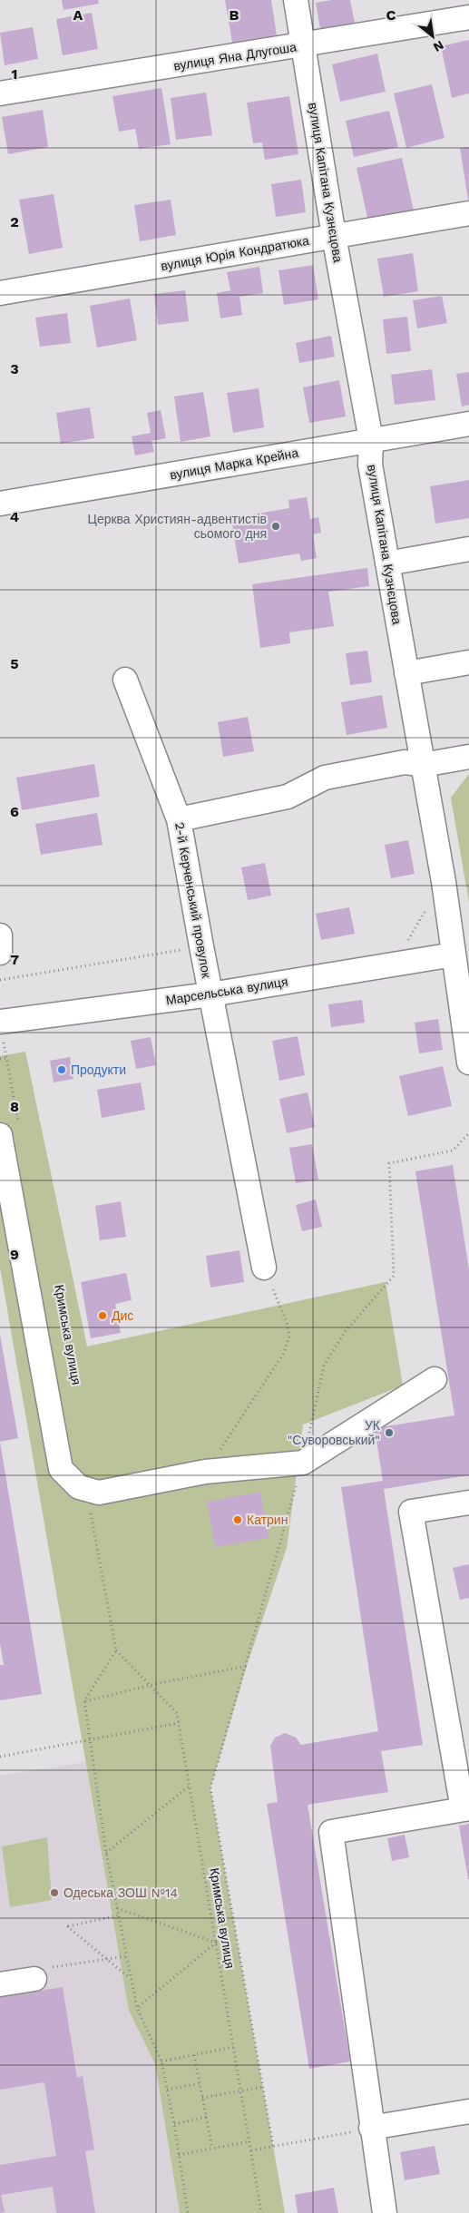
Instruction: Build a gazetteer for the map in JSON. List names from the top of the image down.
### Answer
{
  "streets": {
    "street": [
      "вулиця Яна Длугоша",
      "вулиця Капітана Кузнєцова",
      "вулиця Юрія Кондратюка",
      "вулиця Марка Крейна",
      "2-й Керченський провулок",
      "Марсельська вулиця"
    ],
    "path": ["Кримська вулиця"]
  },
  "crossings": [
    ["вулиця Яна Длугоша", "вулиця Капітана Кузнєцова"],
    ["вулиця Капітана Кузнєцова", "вулиця Юрія Кондратюка"],
    ["вулиця Капітана Кузнєцова", "вулиця Марка Крейна"],
    ["вулиця Капітана Кузнєцова", "Марсельська вулиця"],
    ["2-й Керченський провулок", "Марсельська вулиця"]
  ],
  "places": [
    "Церква Християн-адвентистів сьомого дня",
    "Продукти",
    "Дис",
    "УК \"Суворовський\"",
    "Катрин",
    "Одеська ЗОШ №14"
  ],
  "north": "bottom right",
  "grid": {
    "columns": ["A", "B", "C"],
    "rows": [
      "1",
      "2",
      "3",
      "4",
      "5",
      "6",
      "7",
      "8",
      "9"
    ]
  }
}
